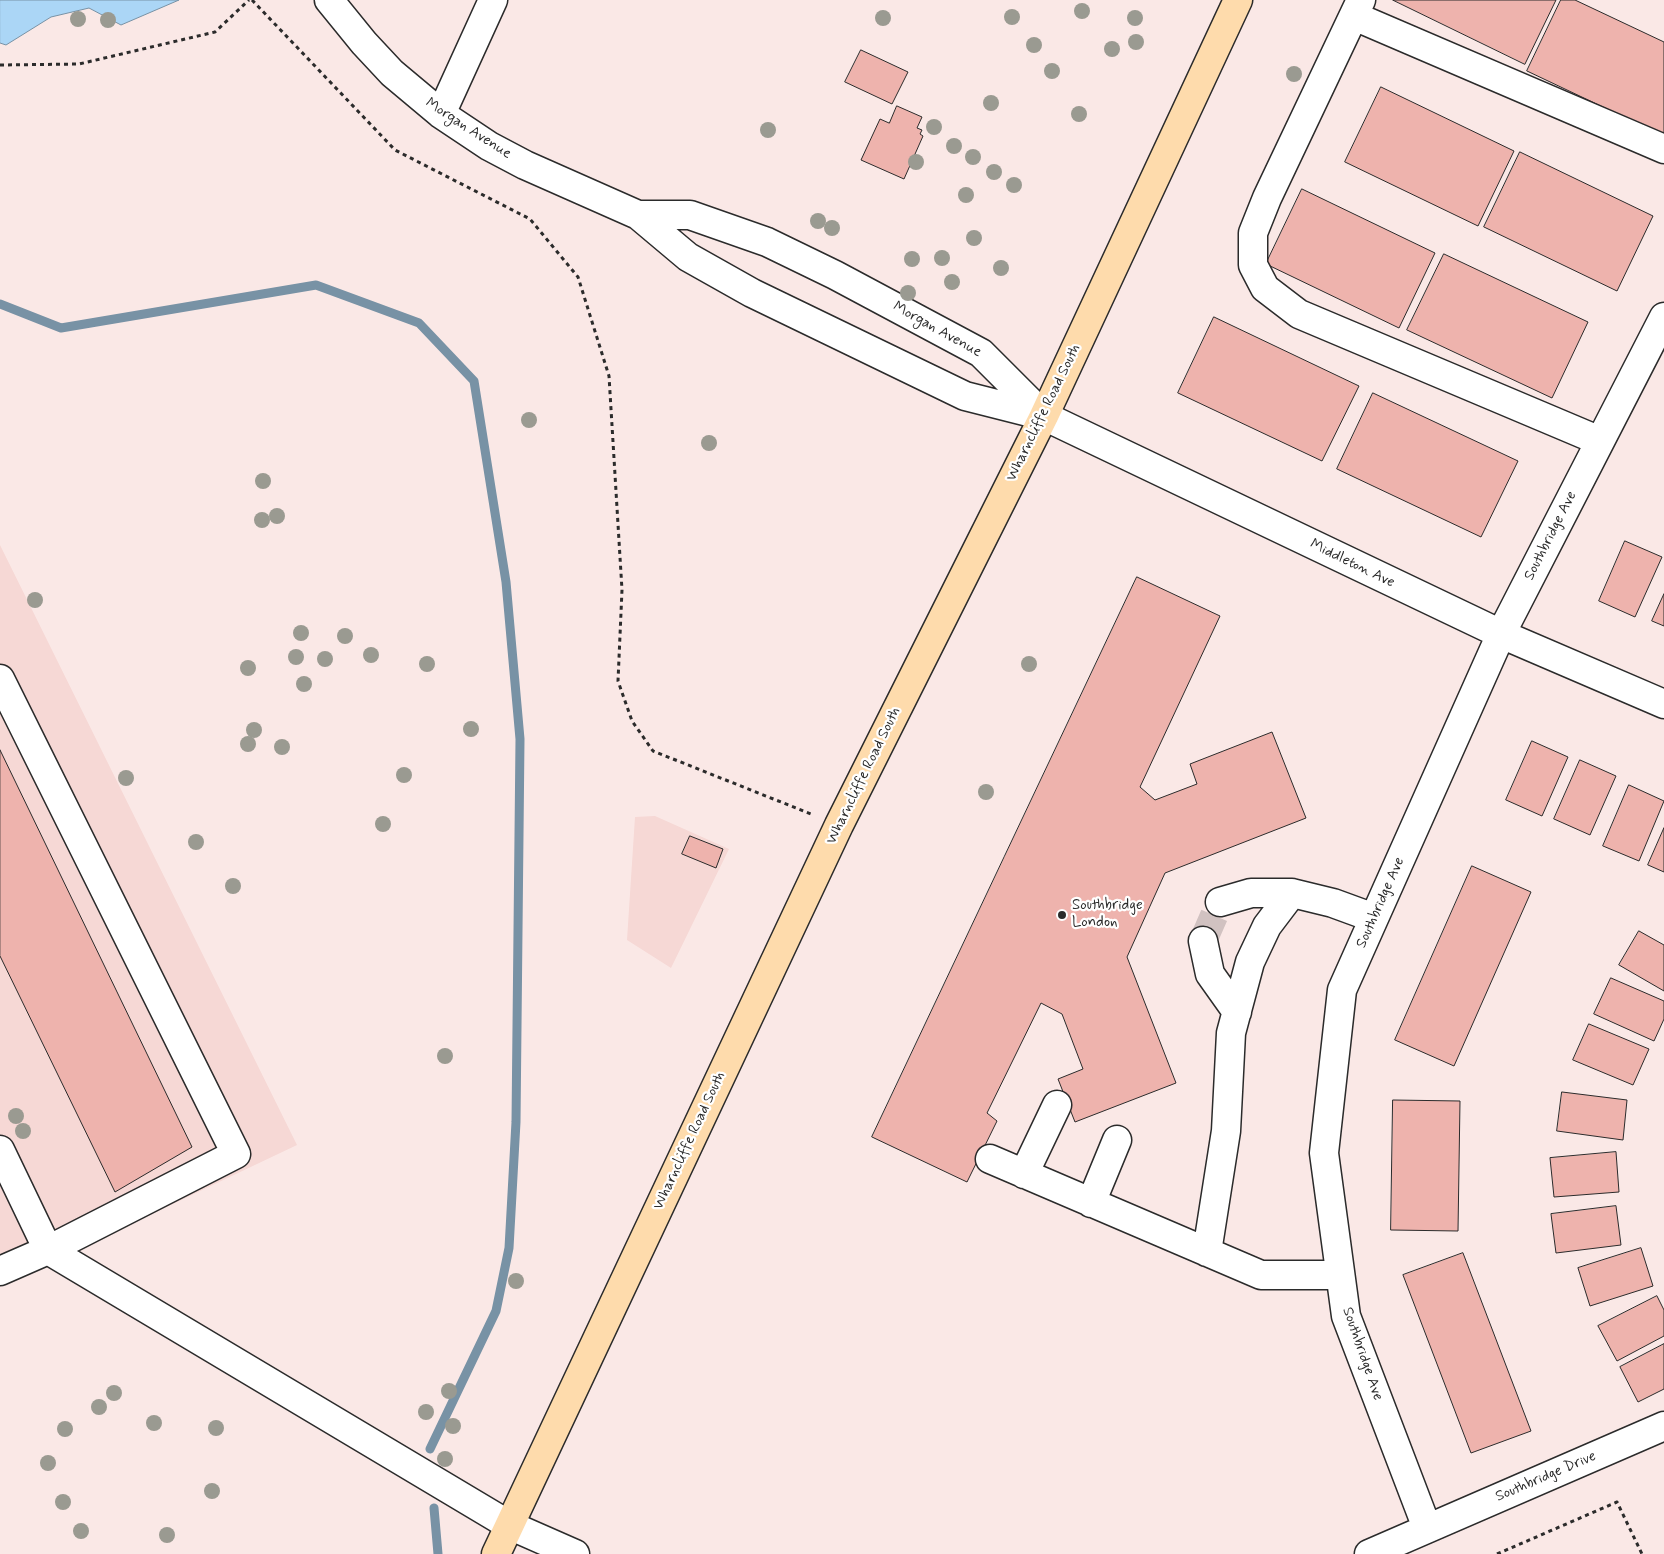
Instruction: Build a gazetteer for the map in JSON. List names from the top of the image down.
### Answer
{
  "streets": {
    "main road": ["Wharncliffe Road South"],
    "street": [
      "Morgan Avenue",
      "Southbridge Ave",
      "Middleton Ave",
      "Southbridge Drive"
    ]
  },
  "crossings": [
    ["Morgan Avenue", "Wharncliffe Road South"],
    ["Morgan Avenue", "Middleton Ave"],
    ["Wharncliffe Road South", "Middleton Ave"],
    ["Southbridge Ave", "Middleton Ave"],
    ["Southbridge Ave", "Southbridge Drive"]
  ],
  "places": ["Southbridge London"]
}
